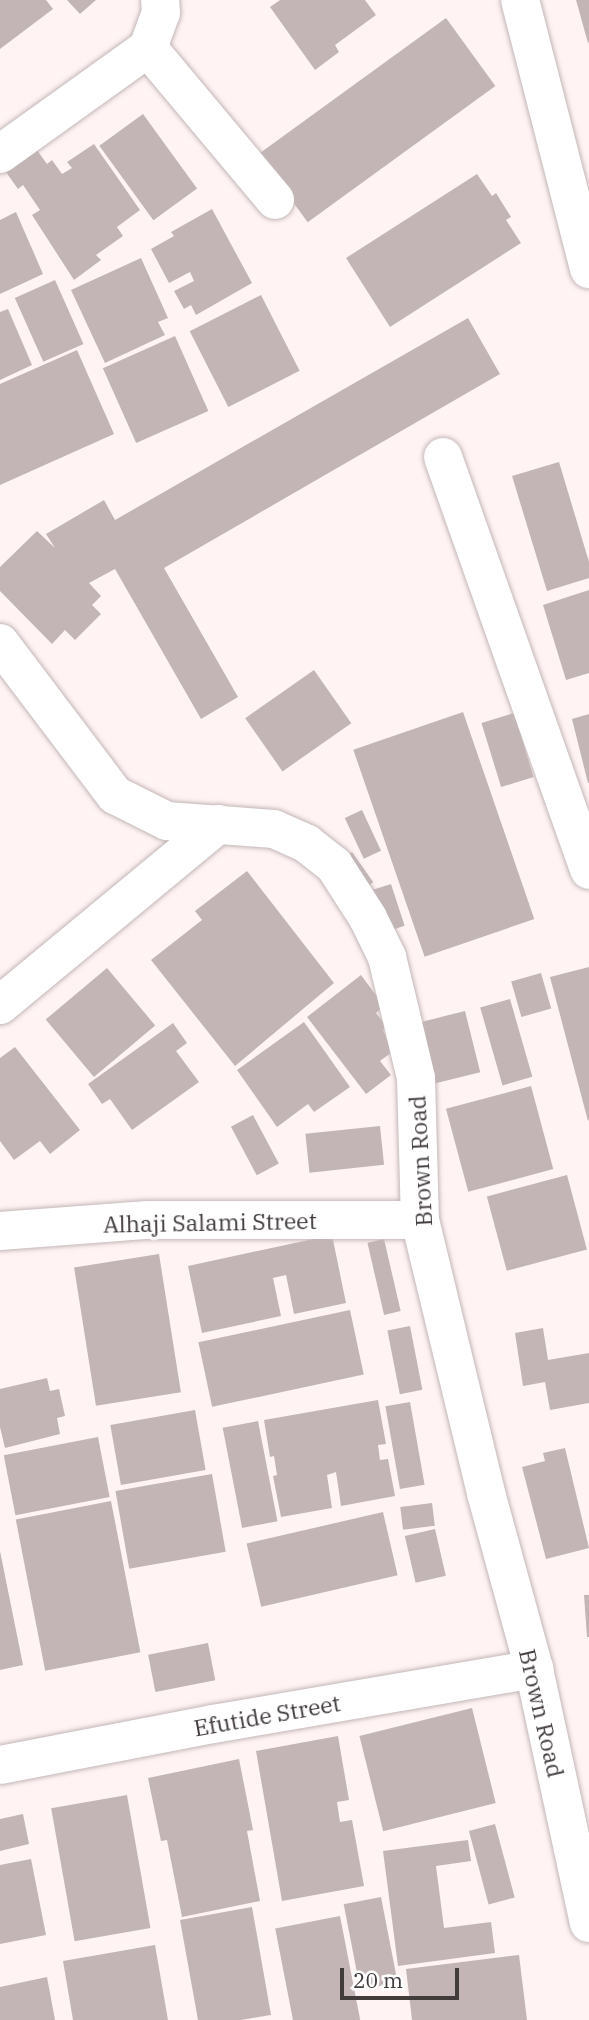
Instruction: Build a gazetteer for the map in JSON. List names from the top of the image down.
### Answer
{
  "streets": {
    "street": ["Brown Road", "Alhaji Salami Street", "Efutide Street"]
  },
  "crossings": [
    ["Brown Road", "Alhaji Salami Street"],
    ["Brown Road", "Efutide Street"]
  ],
  "scale_bar": "20 m"
}
